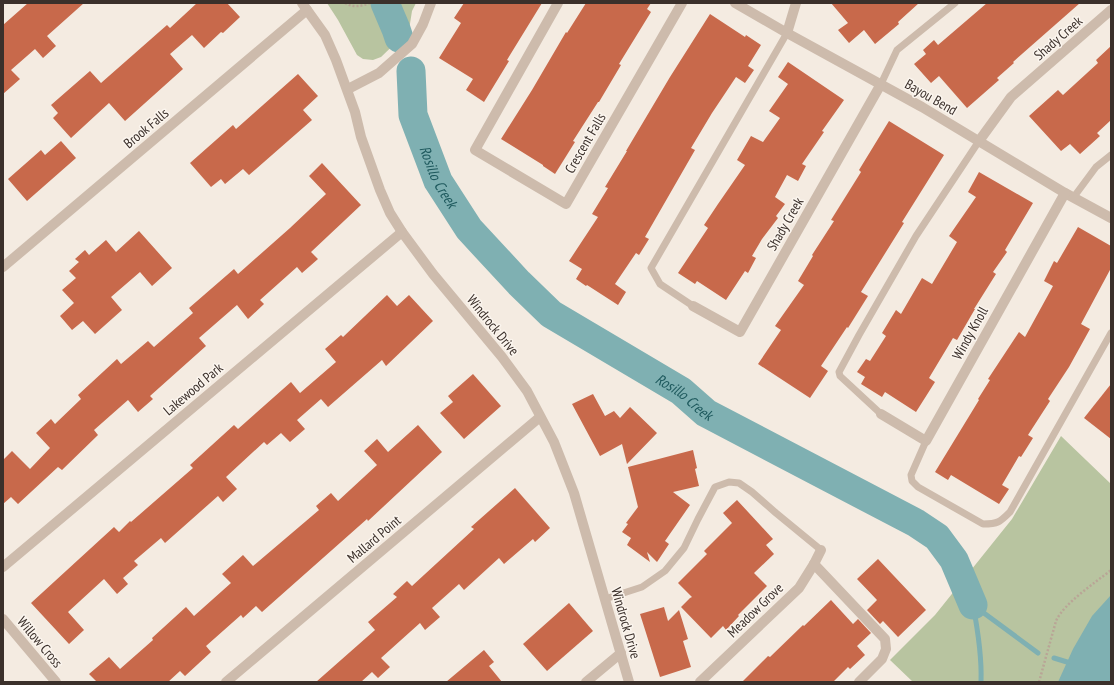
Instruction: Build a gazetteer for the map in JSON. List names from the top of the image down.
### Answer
{
  "streets": {
    "street": [
      "Shady Creek",
      "Bayou Bend",
      "Brook Falls",
      "Crescent Falls",
      "Windrock Drive",
      "Windy Knoll",
      "Lakewood Park",
      "Mallard Point",
      "Meadow Grove",
      "Willow Cross"
    ]
  },
  "crossings": [
    ["Shady Creek", "Bayou Bend"],
    ["Bayou Bend", "Windy Knoll"],
    ["Brook Falls", "Windrock Drive"],
    ["Windrock Drive", "Lakewood Park"],
    ["Windrock Drive", "Mallard Point"]
  ],
  "water": ["Rosillo Creek"]
}
